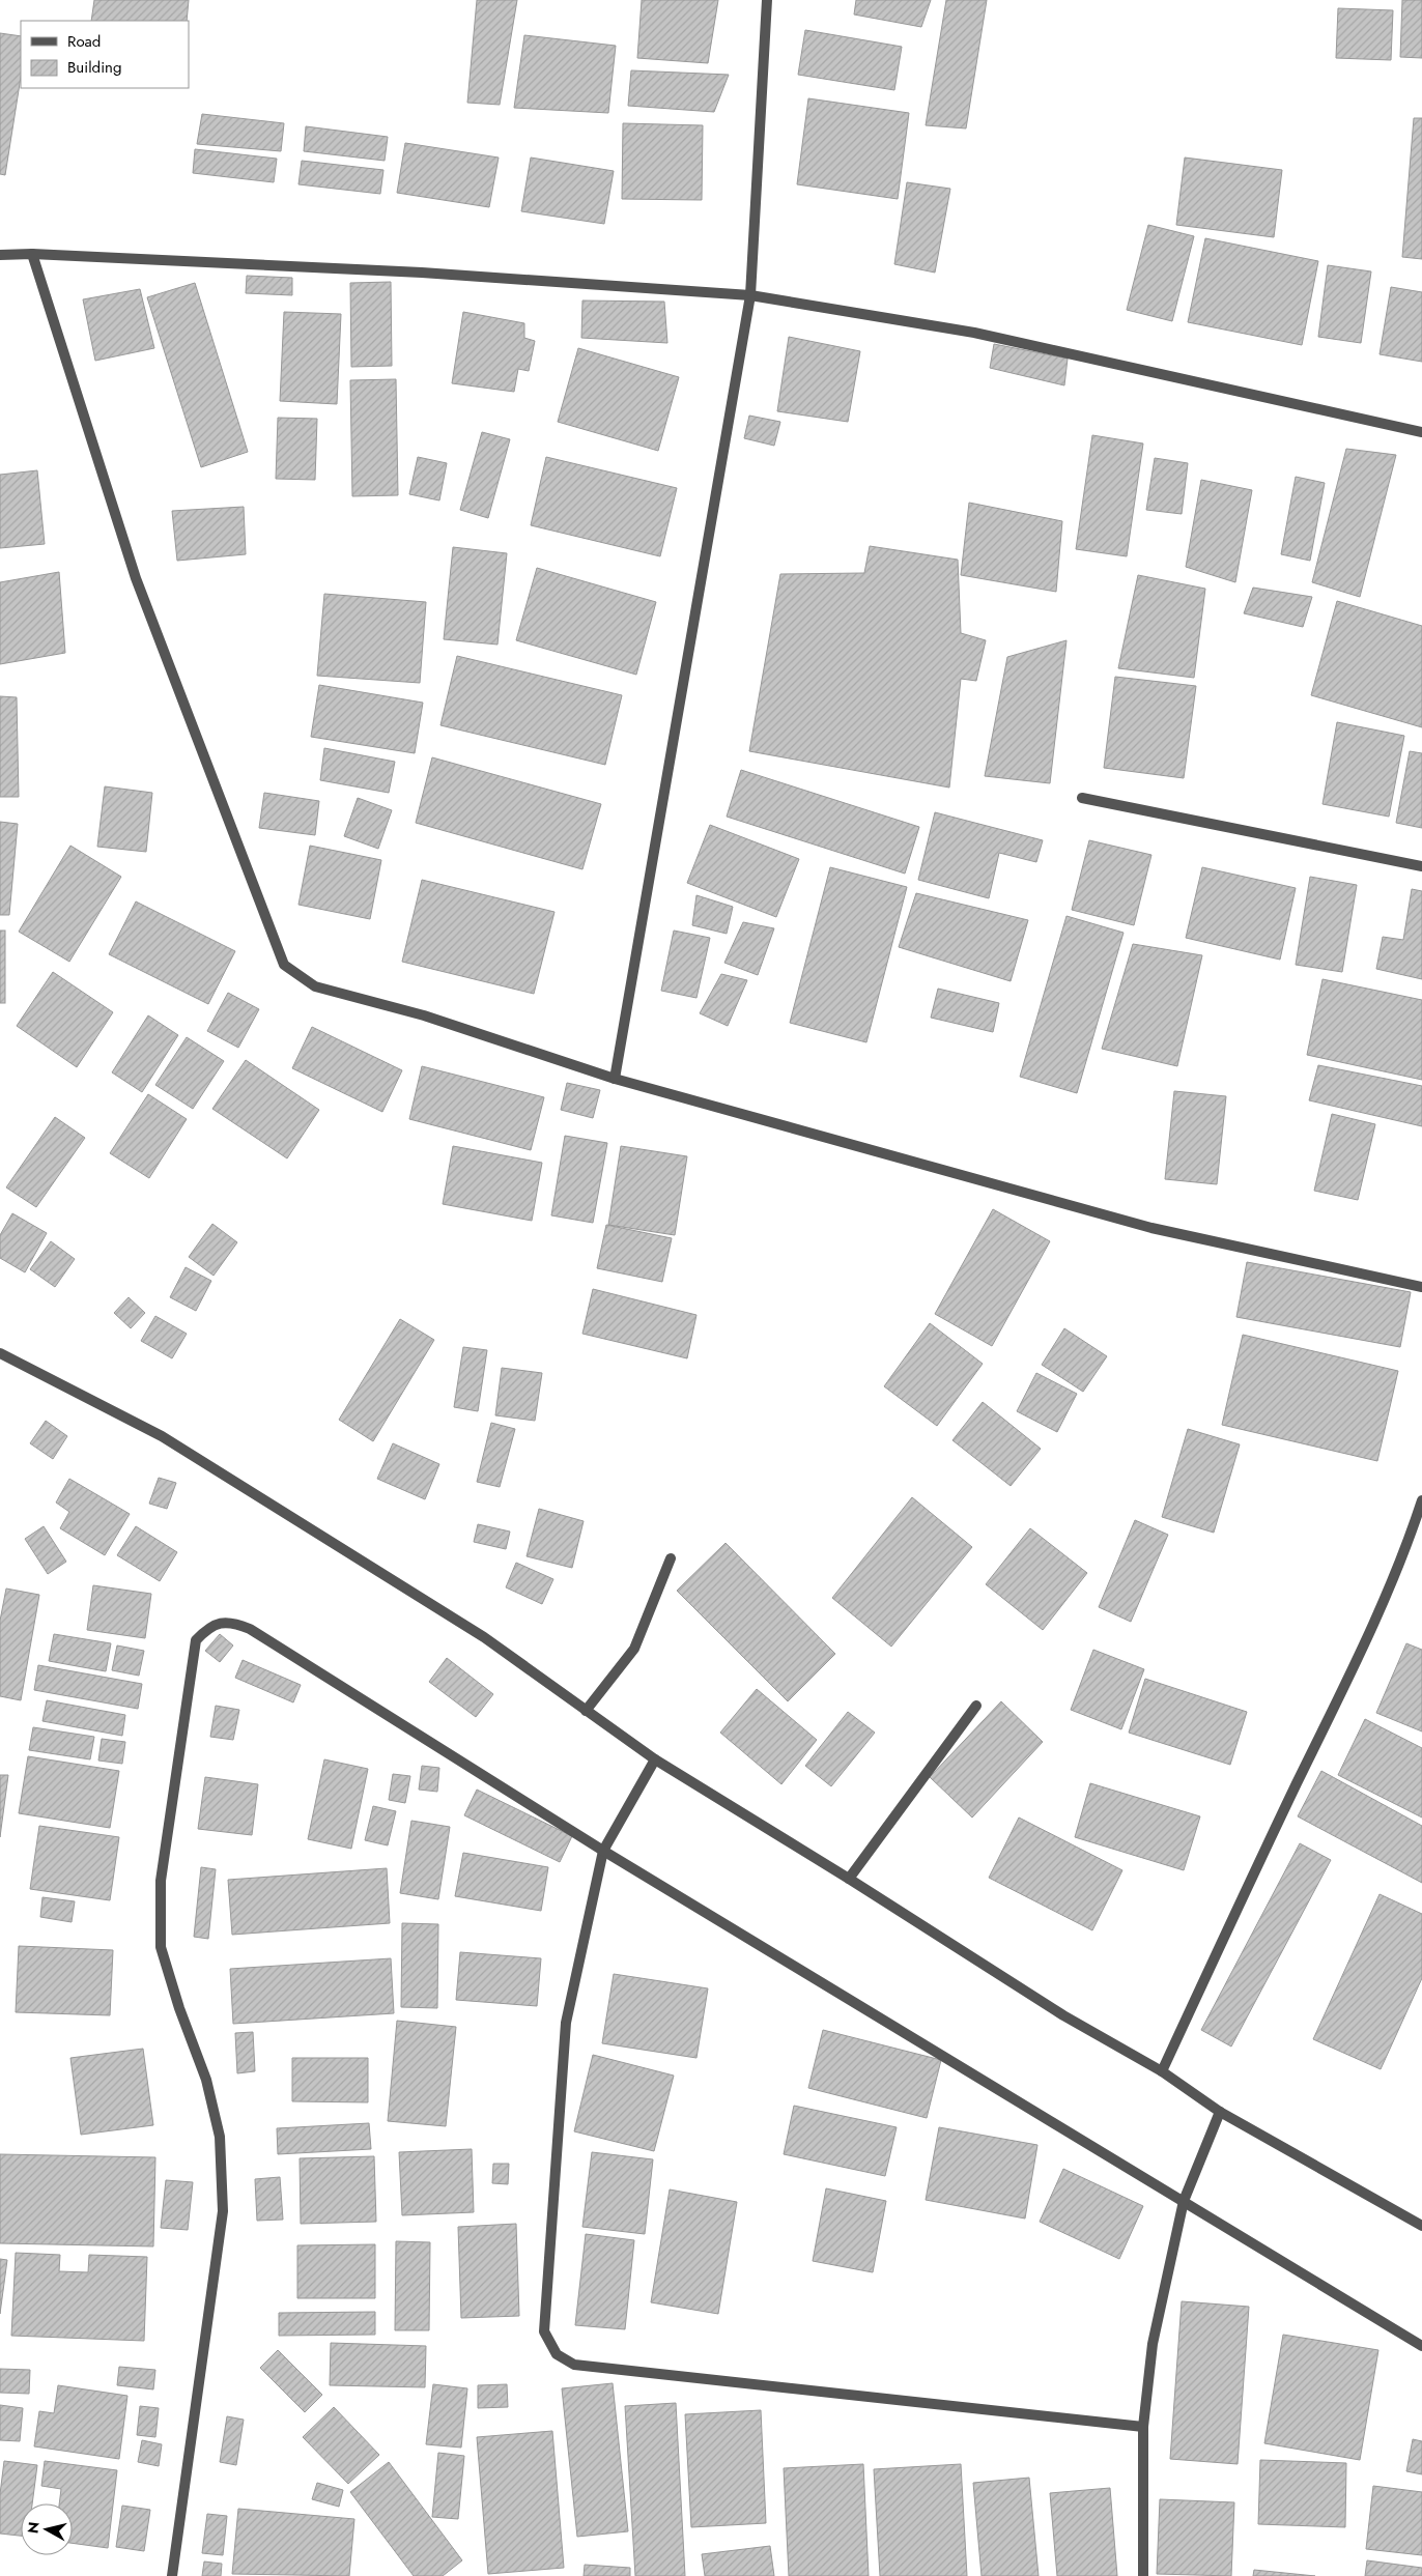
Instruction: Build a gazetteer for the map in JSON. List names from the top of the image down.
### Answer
{
  "legend": ["Road", "Building"],
  "north": "left"
}
